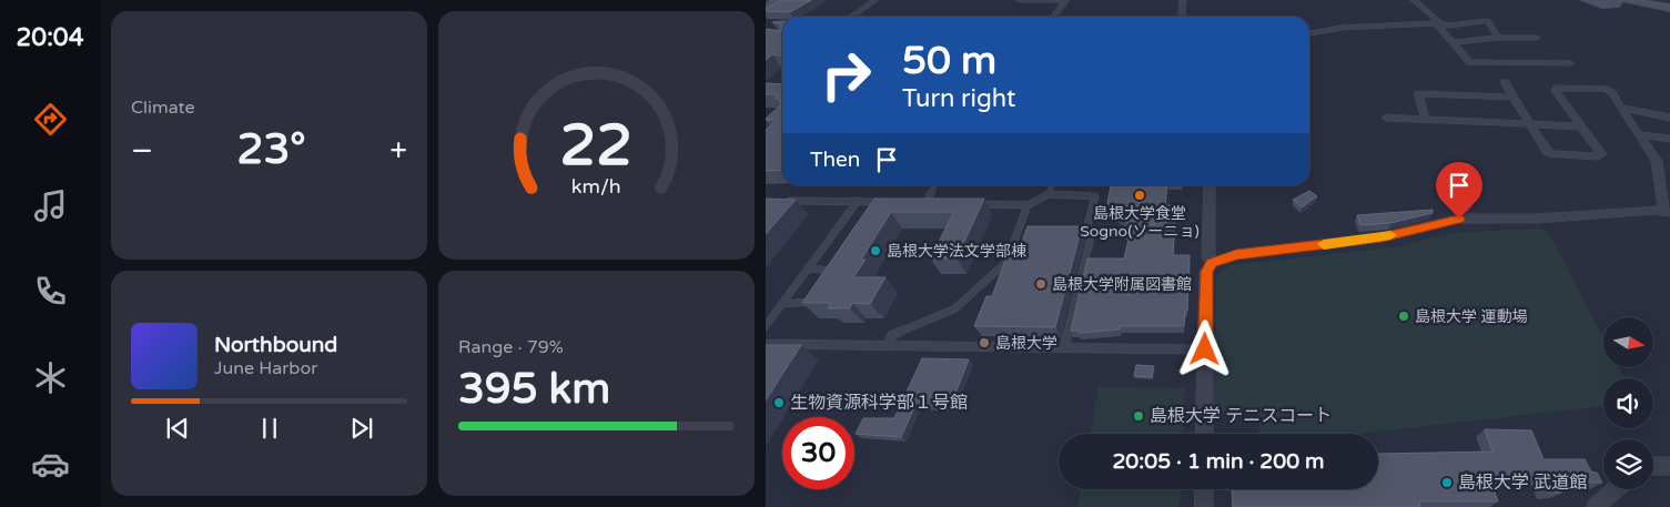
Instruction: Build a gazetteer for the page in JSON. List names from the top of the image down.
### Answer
{
  "places": [
    "島根大学食堂 Sogno(ソーニョ)",
    "島根大学法文学部棟",
    "島根大学附属図書館",
    "島根大学 運動場",
    "島根大学",
    "生物資源科学部１号館",
    "島根大学 テニスコート",
    "島根大学 武道館"
  ],
  "north": "right",
  "page": {
    "tabs": "20:04",
    "tile": [
      "Climate",
      ["Range · 79%", "395 km"]
    ],
    "turn": ["50 m", "Turn right"],
    "heat": ["−", "23°", "+"],
    "then": "Then",
    "song": ["Northbound", "June Harbor"],
    "limit": "30",
    "trip": "20:05 · 1 min · 200 m",
    "gauge": ["22", "km/h"]
  }
}
